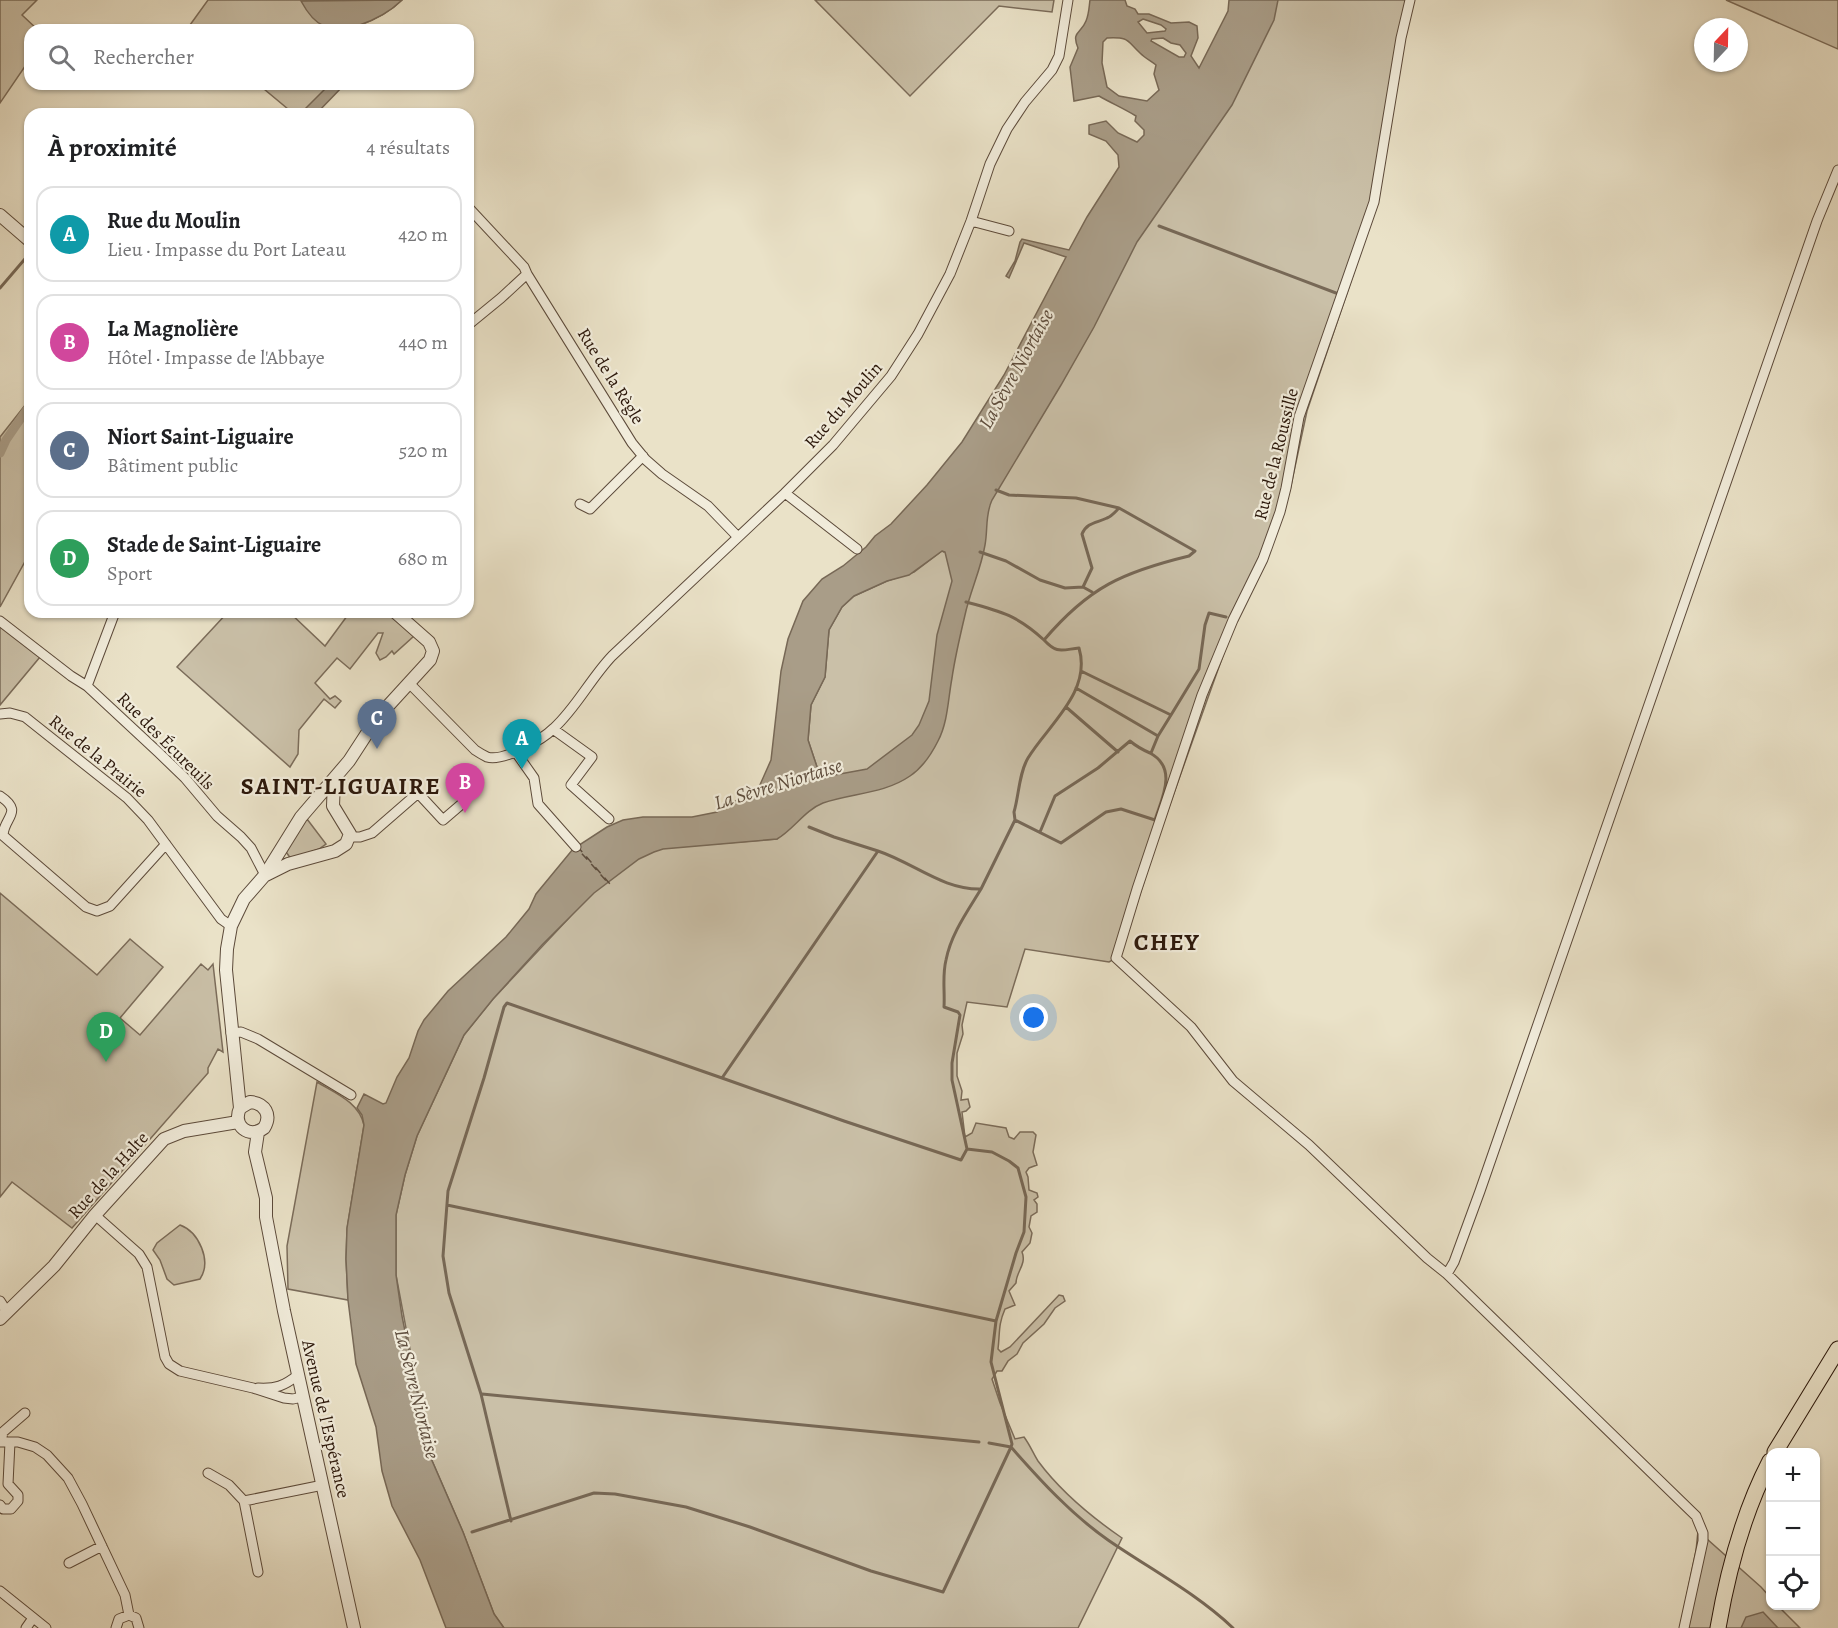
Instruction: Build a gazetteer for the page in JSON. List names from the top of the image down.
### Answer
{
  "streets": {
    "street": [
      "Rue de la Règle",
      "Rue du Moulin",
      "Rue de la Roussille",
      "Rue des Écureuils",
      "Rue de la Prairie",
      "Rue de la Halte",
      "Avenue de l'Espérance"
    ]
  },
  "crossings": [
    ["Rue de la Règle", "Rue du Moulin"],
    ["Rue de la Halte", "Avenue de l'Espérance"]
  ],
  "districts": ["SAINT-LIGUAIRE", "CHEY"],
  "water": ["La Sèvre Niortaise"],
  "north": "top",
  "page": {
    "search": "Rechercher",
    "heading": ["À proximité", "4 résultats"],
    "list": [
      {
        "mark": "A",
        "name": "Rue du Moulin",
        "note": "Lieu · Impasse du Port Lateau",
        "value": "420 m"
      },
      {
        "mark": "B",
        "name": "La Magnolière",
        "note": "Hôtel · Impasse de l'Abbaye",
        "value": "440 m"
      },
      {
        "mark": "C",
        "name": "Niort Saint-Liguaire",
        "note": "Bâtiment public",
        "value": "520 m"
      },
      {
        "mark": "D",
        "name": "Stade de Saint-Liguaire",
        "note": "Sport",
        "value": "680 m"
      }
    ],
    "pins": [
      "C",
      "A",
      "B",
      "D"
    ],
    "map_buttons": ["+", "−"]
  }
}
